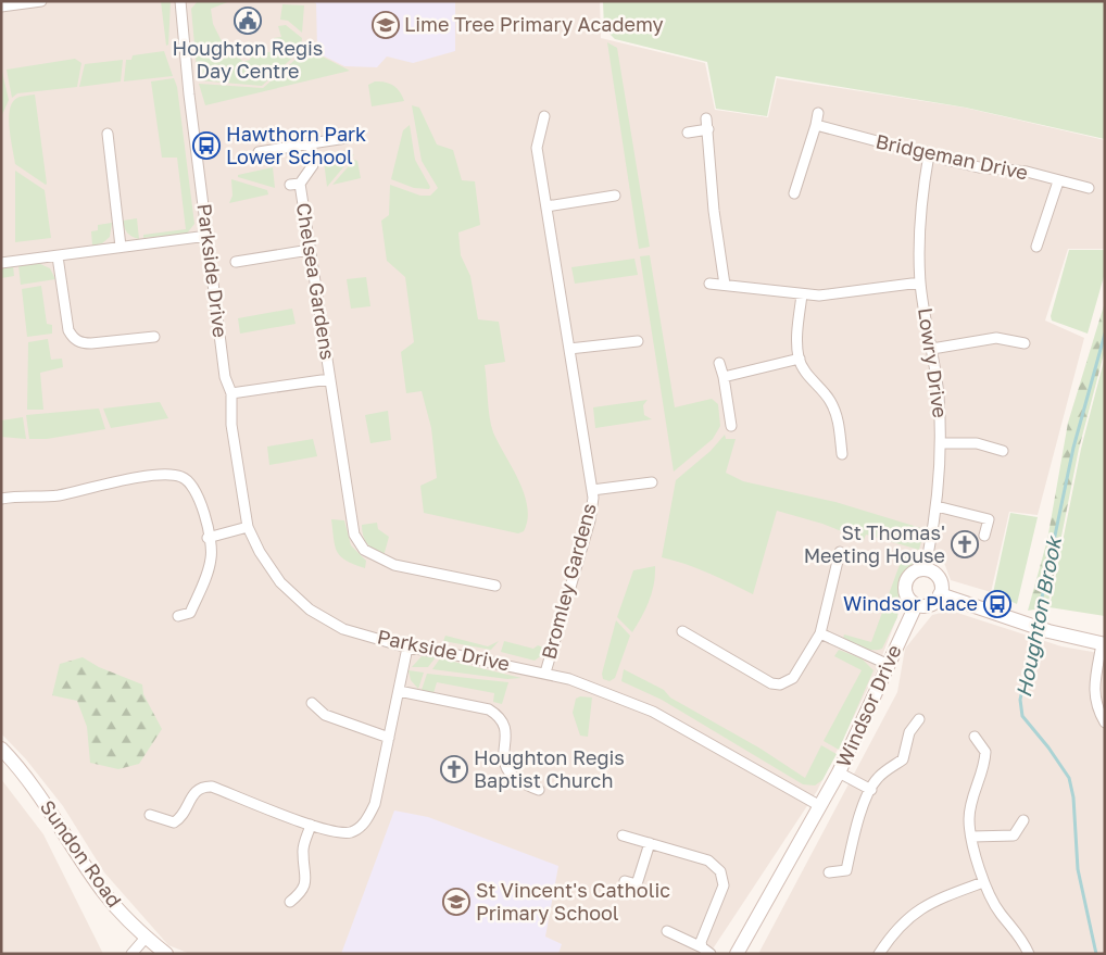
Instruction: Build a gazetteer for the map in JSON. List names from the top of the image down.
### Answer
{
  "streets": {
    "street": [
      "Bridgeman Drive",
      "Parkside Drive",
      "Chelsea Gardens",
      "Lowry Drive",
      "Bromley Gardens",
      "Windsor Drive",
      "Sundon Road"
    ]
  },
  "crossings": [
    ["Bridgeman Drive", "Lowry Drive"],
    ["Parkside Drive", "Chelsea Gardens"],
    ["Parkside Drive", "Bromley Gardens"],
    ["Parkside Drive", "Windsor Drive"],
    ["Lowry Drive", "Windsor Drive"]
  ],
  "water": ["Houghton Brook"],
  "places": {
    "public building": ["Houghton Regis Day Centre"],
    "school or university": ["Lime Tree Primary Academy", "St Vincent's Catholic Primary School"],
    "bus stop": ["Hawthorn Park Lower School", "Windsor Place"],
    "church": ["St Thomas' Meeting House", "Houghton Regis Baptist Church"]
  }
}
